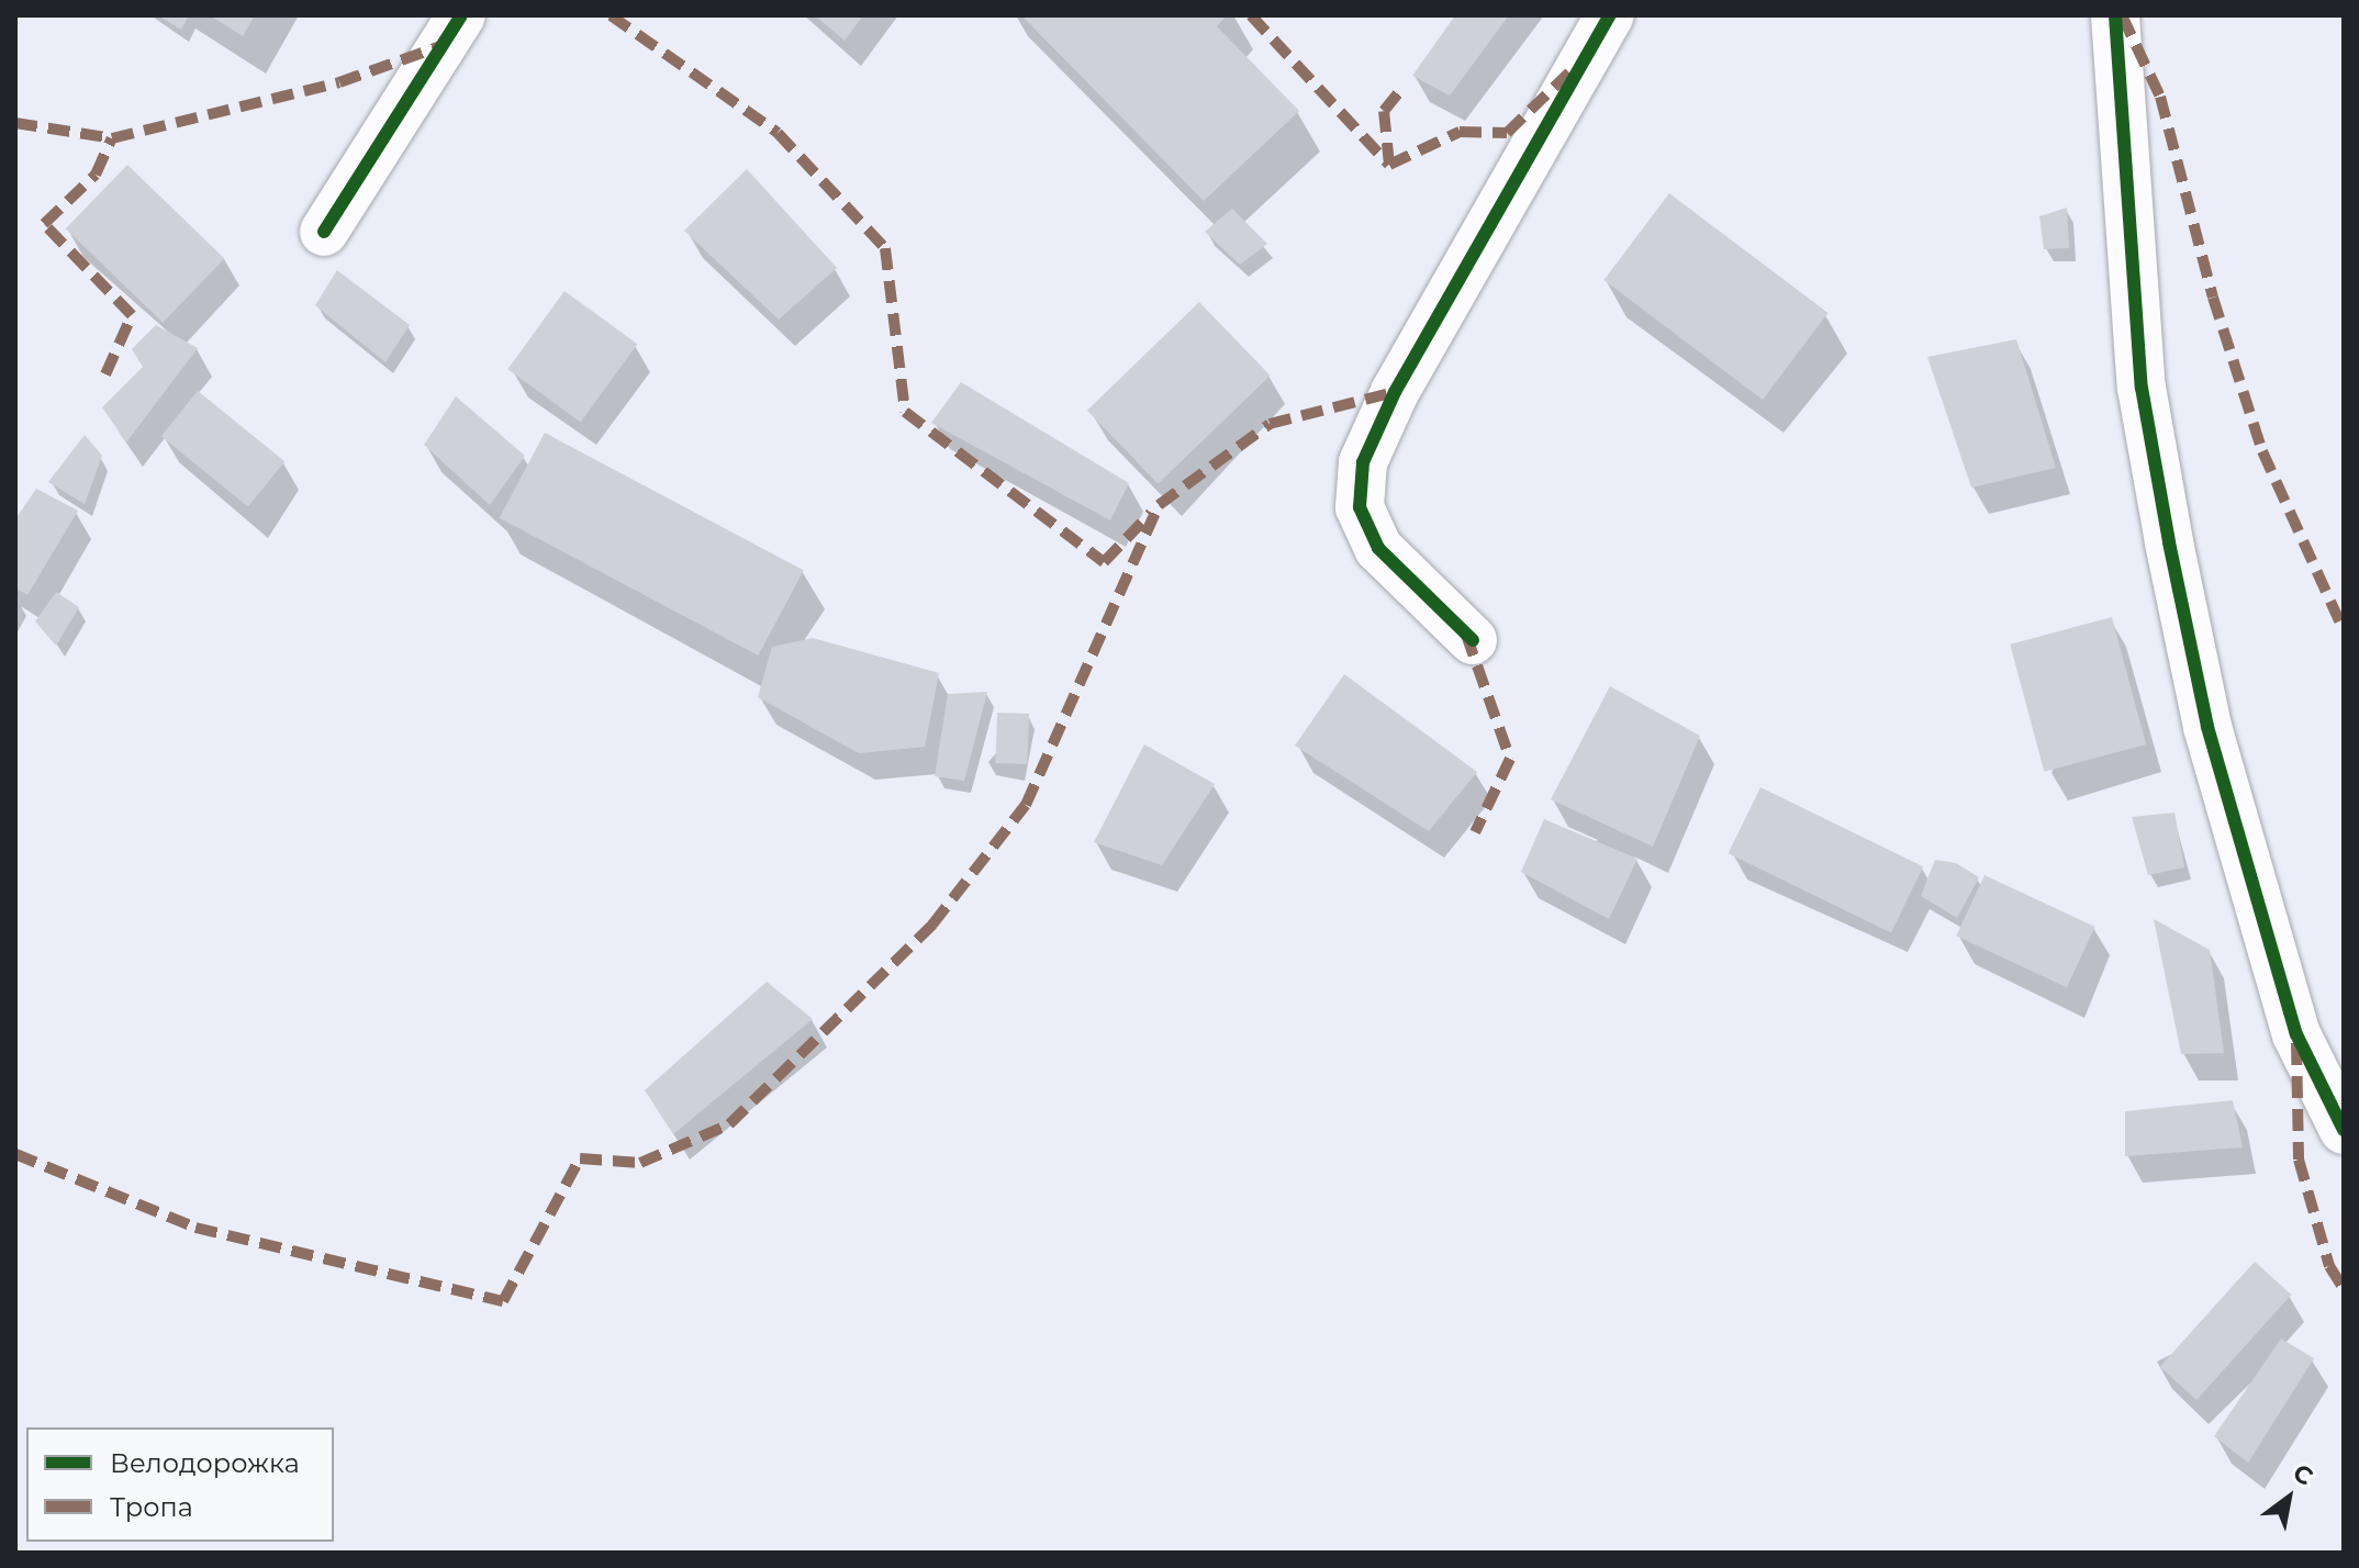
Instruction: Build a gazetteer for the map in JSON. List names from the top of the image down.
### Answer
{
  "legend": ["Велодорожка", "Тропа"],
  "north": "top right"
}
